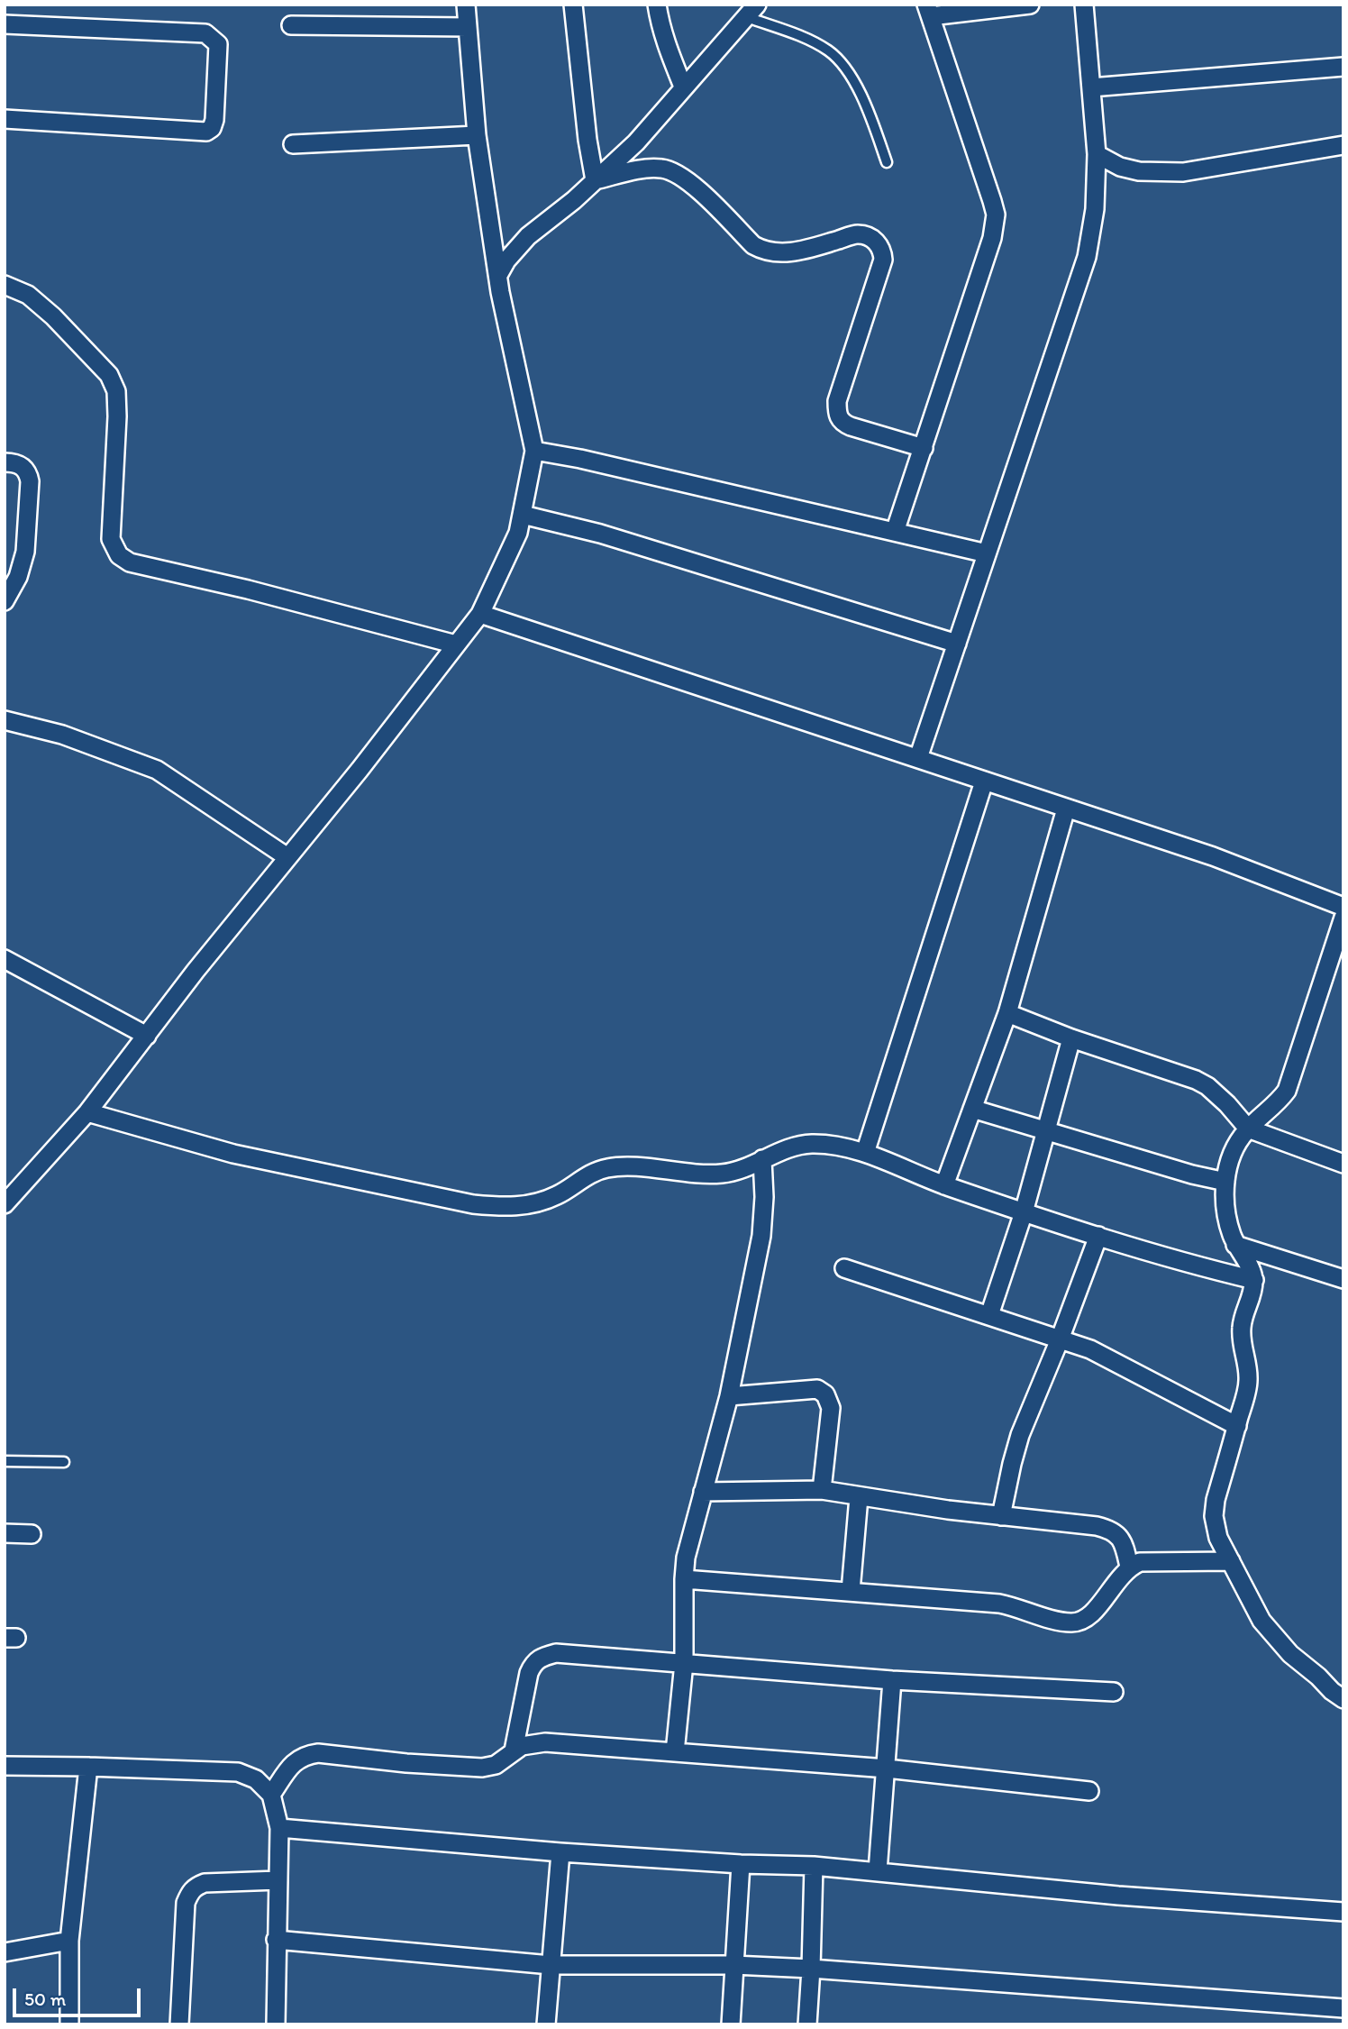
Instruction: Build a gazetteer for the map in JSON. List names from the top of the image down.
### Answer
{
  "scale_bar": "50 m"
}
